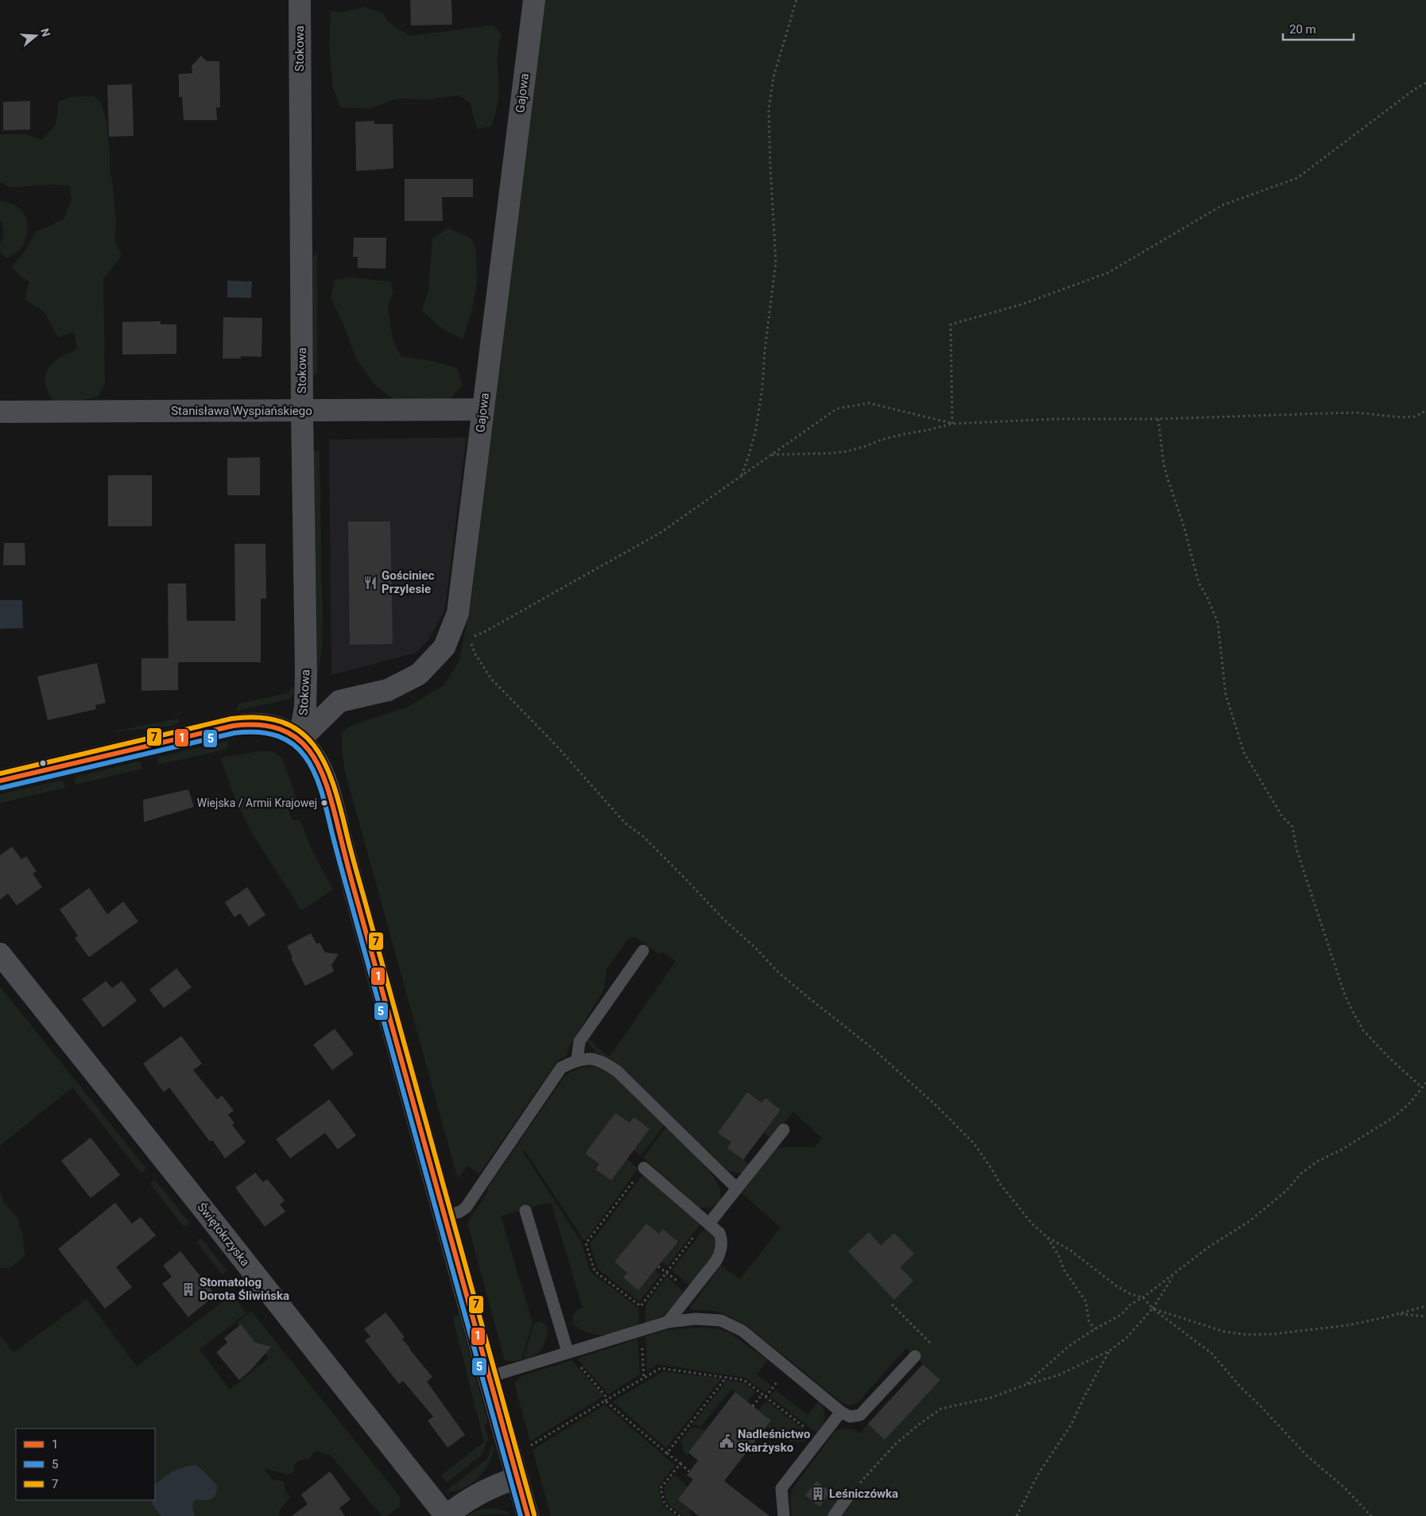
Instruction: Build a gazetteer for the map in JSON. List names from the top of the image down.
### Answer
{
  "streets": {
    "street": [
      "Stokowa",
      "Gajowa",
      "Stanisława Wyspiańskiego",
      "Świętokrzyska"
    ]
  },
  "crossings": [
    ["Stokowa", "Gajowa"],
    ["Stokowa", "Stanisława Wyspiańskiego"],
    ["Gajowa", "Stanisława Wyspiańskiego"]
  ],
  "places": {
    "restaurant": ["Gościniec Przylesie"],
    "other": ["Wiejska / Armii Krajowej"],
    "building": ["Stomatolog Dorota Śliwińska", "Leśniczówka"],
    "public building": ["Nadleśnictwo Skarżysko"]
  },
  "lines": ["transit line 7", "transit line 1", "transit line 5"],
  "legend": ["1", "5", "7"],
  "scale_bar": "20 m",
  "north": "right"
}
